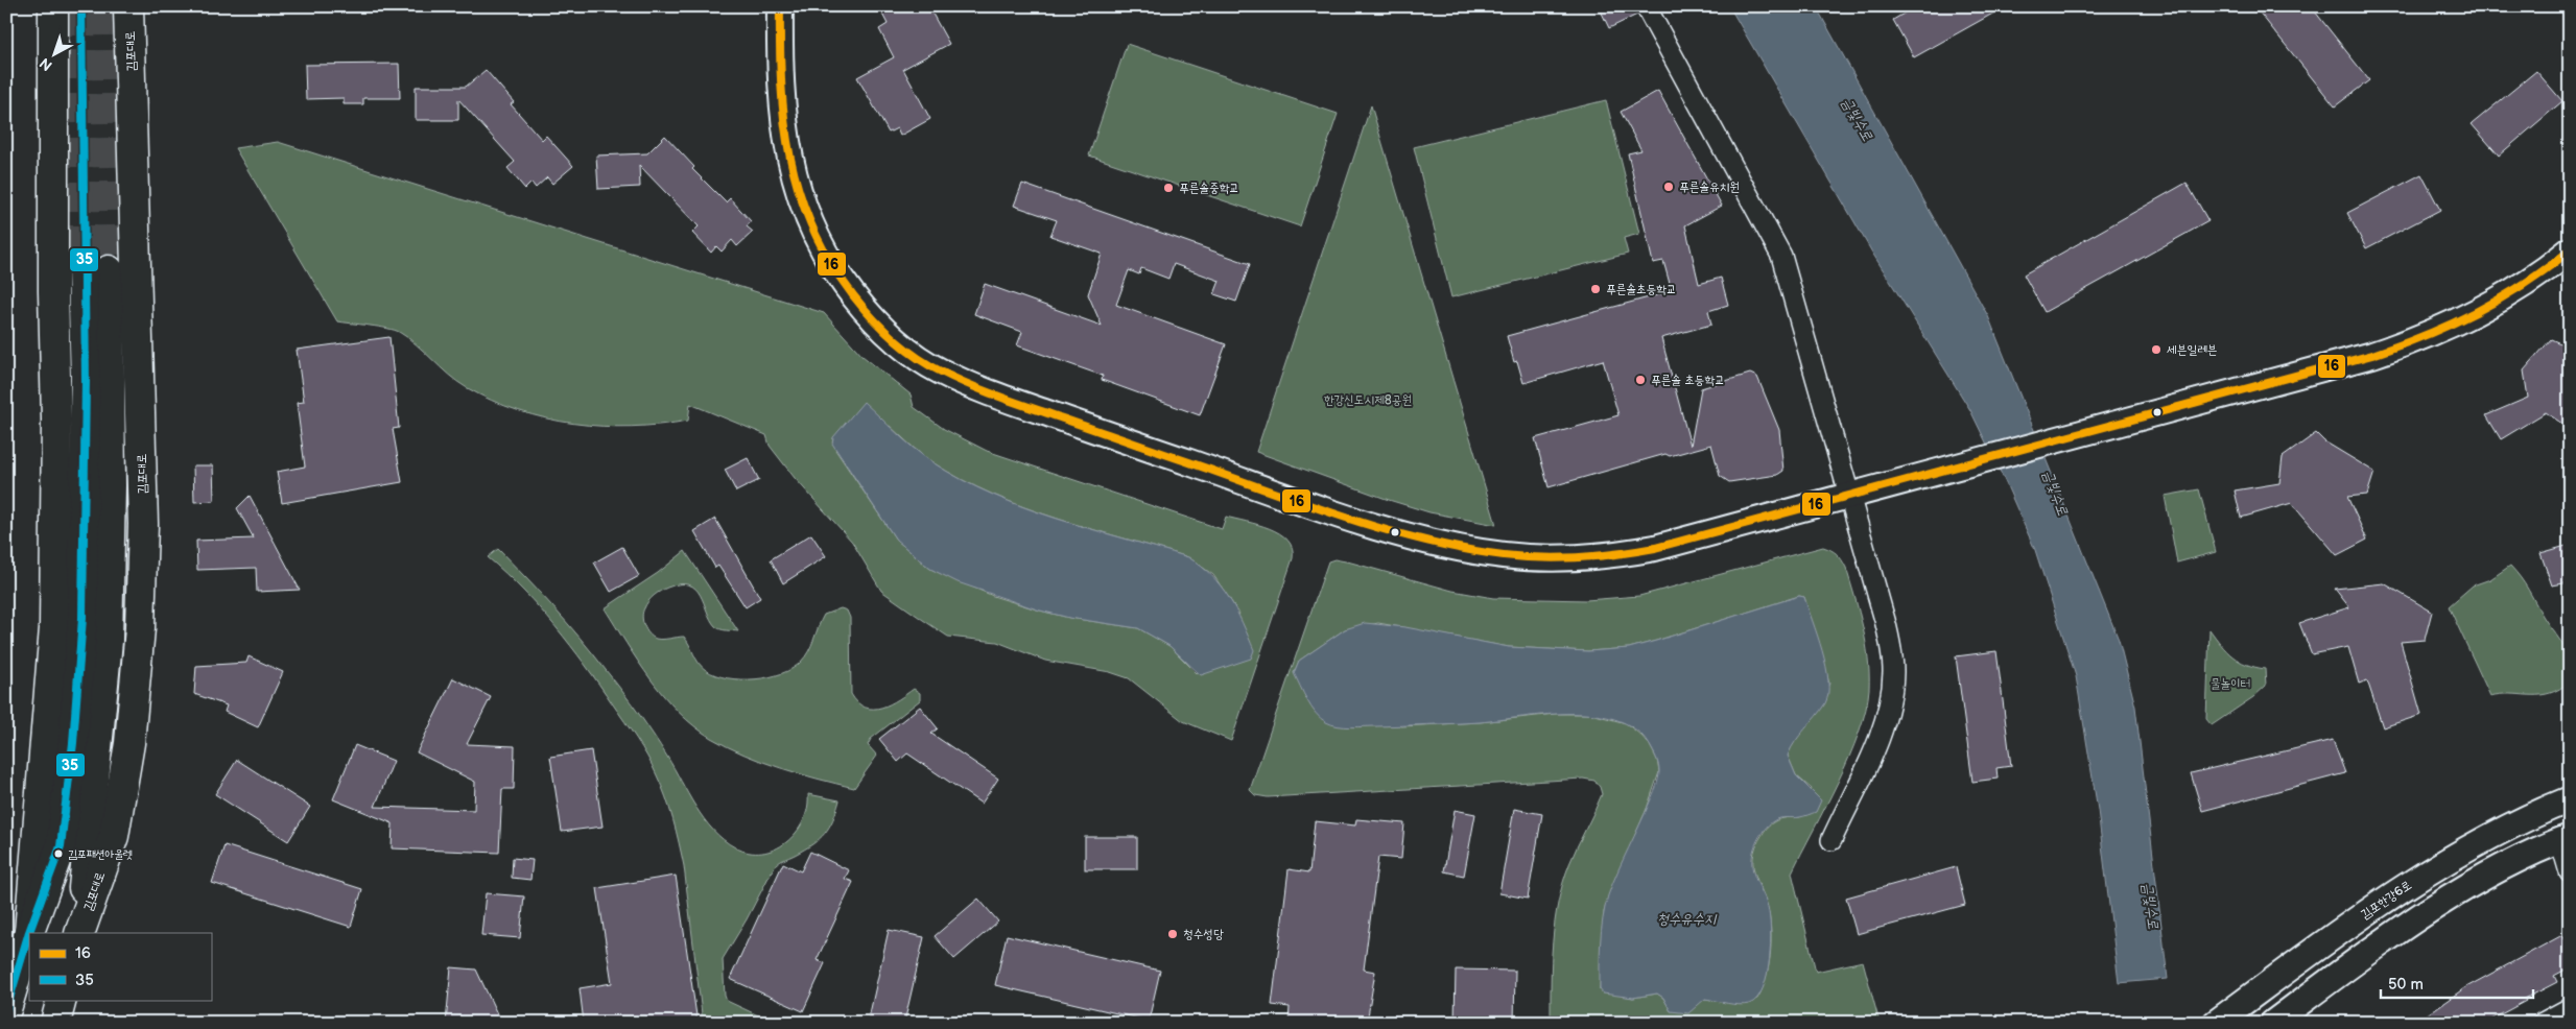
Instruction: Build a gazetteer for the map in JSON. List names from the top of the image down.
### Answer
{
  "streets": {
    "main road": ["김포대로"],
    "street": ["김포한강6로"]
  },
  "water": ["금빛수로", "청수유수지"],
  "parks": ["한강신도시제8공원", "물놀이터"],
  "places": [
    "푸른솔유치원",
    "푸른솔중학교",
    "푸른솔초등학교",
    "세븐일레븐",
    "푸른솔 초등학교",
    "김포패션아울렛",
    "청수성당"
  ],
  "lines": ["transit line 16", "transit line 35"],
  "legend": ["16", "35"],
  "scale_bar": "50 m",
  "north": "bottom left"
}
